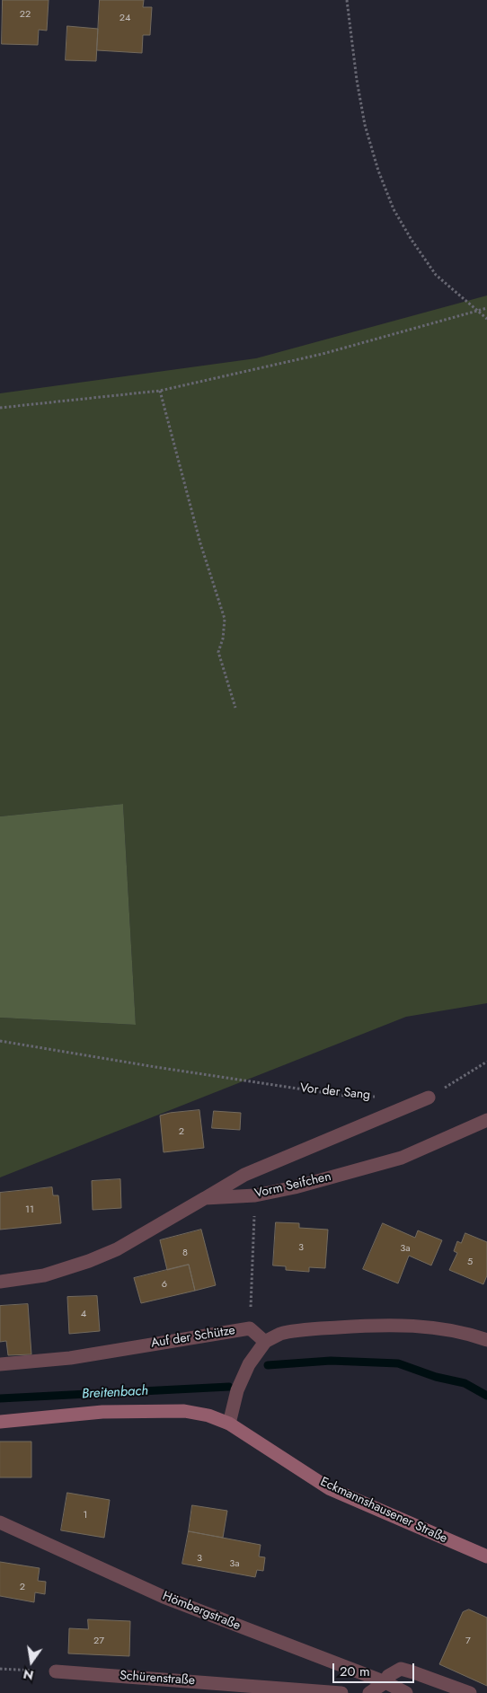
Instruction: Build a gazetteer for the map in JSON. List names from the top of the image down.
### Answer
{
  "streets": {
    "main road": ["Eckmannshausener Straße"],
    "street": [
      "Vor der Sang",
      "Vorm Seifchen",
      "Auf der Schütze",
      "Hömbergstraße",
      "Schürenstraße"
    ]
  },
  "crossings": [
    ["Vor der Sang", "Vorm Seifchen"]
  ],
  "water": ["Breitenbach"],
  "house_numbers": [
    "22",
    "24",
    "2",
    "11",
    "3",
    "3a",
    "8",
    "5",
    "6",
    "4",
    "1",
    "3",
    "3a",
    "2",
    "27",
    "7"
  ],
  "scale_bar": "20 m",
  "north": "bottom"
}
